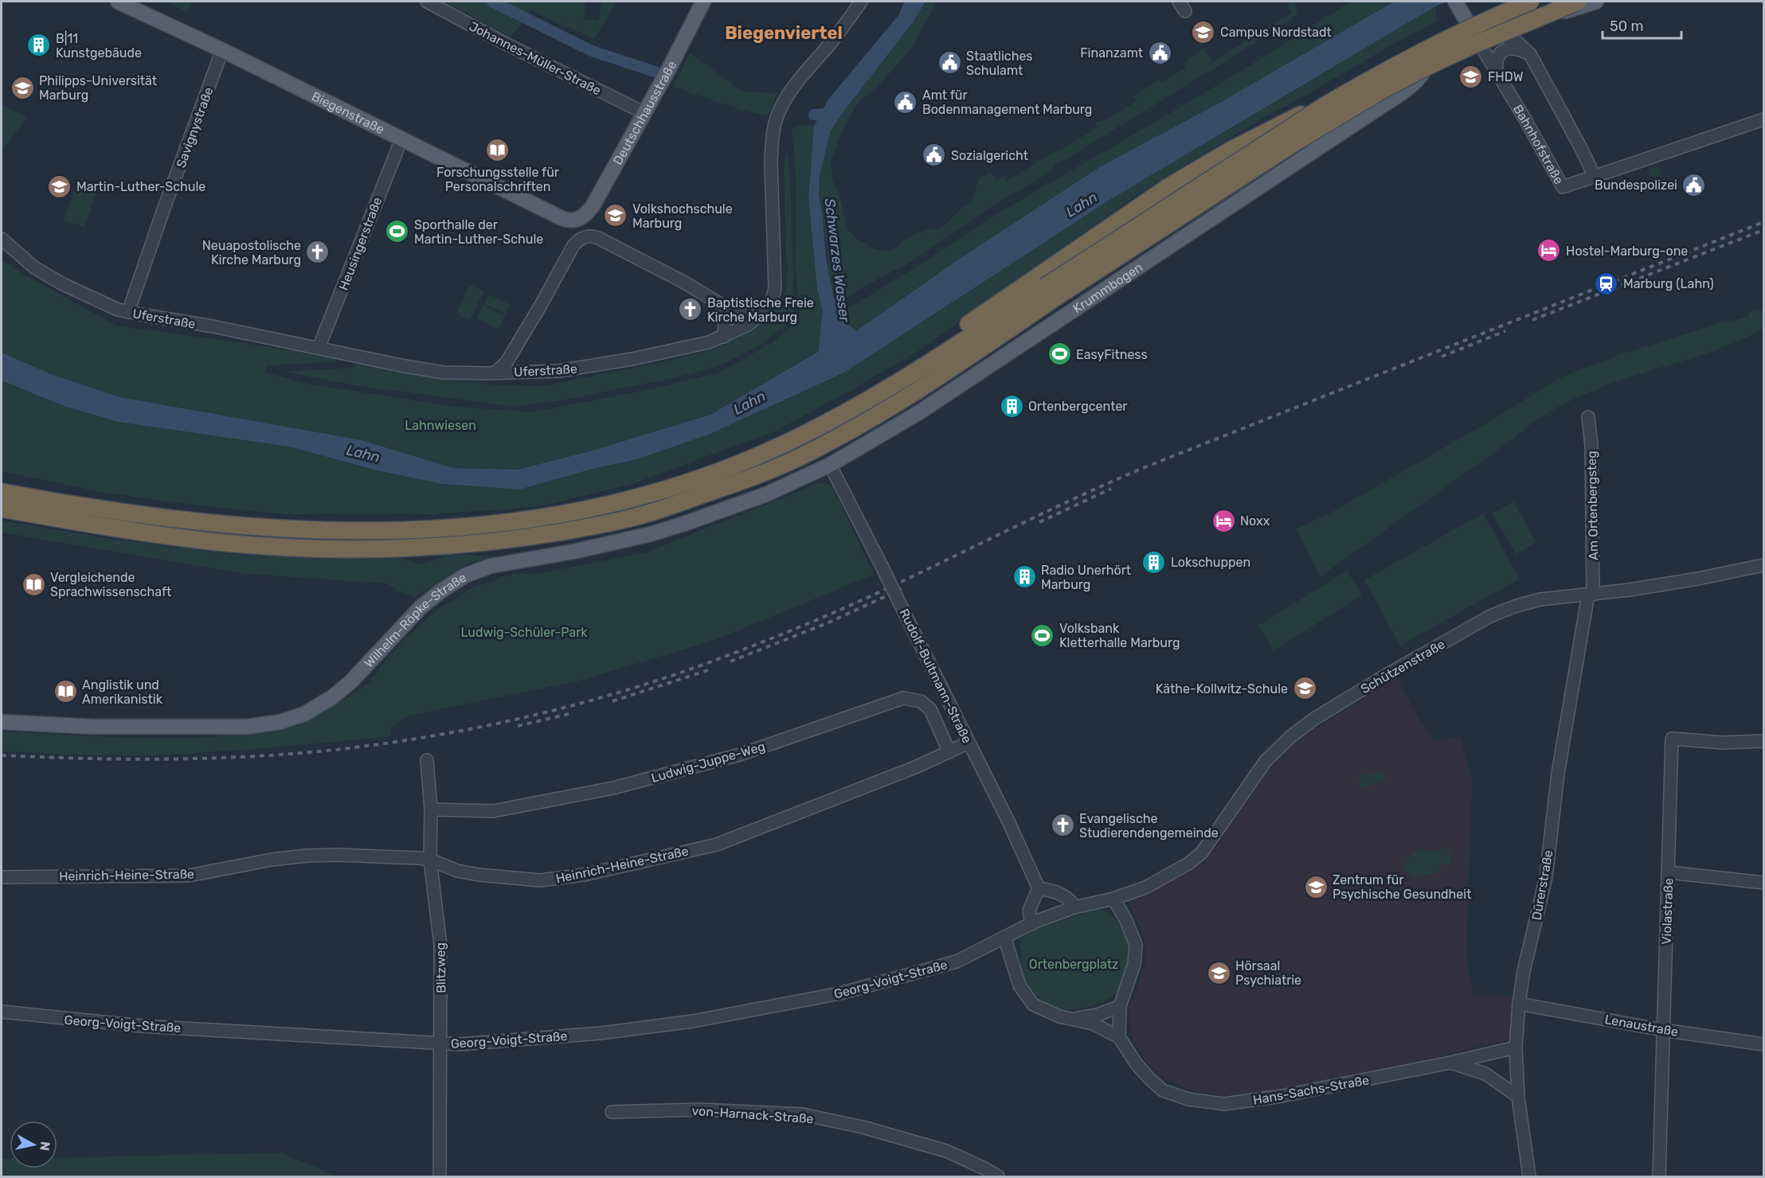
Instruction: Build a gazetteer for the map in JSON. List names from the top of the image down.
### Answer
{
  "streets": {
    "main road": [
      "Biegenstraße",
      "Deutschhausstraße",
      "Bahnhofstraße",
      "Krummbogen",
      "Wilhelm-Röpke-Straße"
    ],
    "street": [
      "Johannes-Müller-Straße",
      "Savignystraße",
      "Heusingerstraße",
      "Uferstraße",
      "Am Ortenbergsteg",
      "Schützenstraße",
      "Rudolf-Bultmann-Straße",
      "Ludwig-Juppe-Weg",
      "Heinrich-Heine-Straße",
      "Dürerstraße",
      "Violastraße",
      "Blitzweg",
      "Georg-Voigt-Straße",
      "Lenaustraße",
      "Hans-Sachs-Straße",
      "von-Harnack-Straße"
    ]
  },
  "crossings": [
    ["Johannes-Müller-Straße", "Deutschhausstraße"],
    ["Biegenstraße", "Deutschhausstraße"],
    ["Biegenstraße", "Savignystraße"],
    ["Biegenstraße", "Heusingerstraße"],
    ["Savignystraße", "Uferstraße"],
    ["Bahnhofstraße", "Krummbogen"],
    ["Heusingerstraße", "Uferstraße"],
    ["Krummbogen", "Wilhelm-Röpke-Straße"],
    ["Krummbogen", "Rudolf-Bultmann-Straße"],
    ["Am Ortenbergsteg", "Schützenstraße"],
    ["Am Ortenbergsteg", "Dürerstraße"],
    ["Wilhelm-Röpke-Straße", "Rudolf-Bultmann-Straße"],
    ["Schützenstraße", "Dürerstraße"],
    ["Schützenstraße", "Georg-Voigt-Straße"],
    ["Rudolf-Bultmann-Straße", "Heinrich-Heine-Straße"],
    ["Ludwig-Juppe-Weg", "Heinrich-Heine-Straße"],
    ["Ludwig-Juppe-Weg", "Blitzweg"],
    ["Heinrich-Heine-Straße", "Blitzweg"],
    ["Dürerstraße", "Lenaustraße"],
    ["Dürerstraße", "Hans-Sachs-Straße"],
    ["Violastraße", "Lenaustraße"],
    ["Blitzweg", "Georg-Voigt-Straße"]
  ],
  "districts": ["Biegenviertel"],
  "water": ["Lahn", "Schwarzes Wasser"],
  "parks": ["Lahnwiesen", "Ludwig-Schüler-Park", "Ortenbergplatz"],
  "places": {
    "school or university": [
      "Campus Nordstadt",
      "FHDW",
      "Philipps-Universität Marburg",
      "Martin-Luther-Schule",
      "Volkshochschule Marburg",
      "Käthe-Kollwitz-Schule",
      "Zentrum für Psychische Gesundheit",
      "Hörsaal Psychiatrie"
    ],
    "building": [
      "B|11 Kunstgebäude",
      "Ortenbergcenter",
      "Lokschuppen",
      "Radio Unerhört Marburg"
    ],
    "public building": [
      "Finanzamt",
      "Staatliches Schulamt",
      "Amt für Bodenmanagement Marburg",
      "Sozialgericht",
      "Bundespolizei"
    ],
    "library": ["Forschungsstelle für Personalschriften", "Vergleichende Sprachwissenschaft", "Anglistik und Amerikanistik"],
    "sports": ["Sporthalle der Martin-Luther-Schule", "EasyFitness", "Volksbank Kletterhalle Marburg"],
    "hotel": ["Hostel-Marburg-one", "Noxx"],
    "church": ["Neuapostolische Kirche Marburg", "Baptistische Freie Kirche Marburg", "Evangelische Studierendengemeinde"],
    "station": ["Marburg (Lahn)"]
  },
  "scale_bar": "50 m",
  "north": "right"
}
